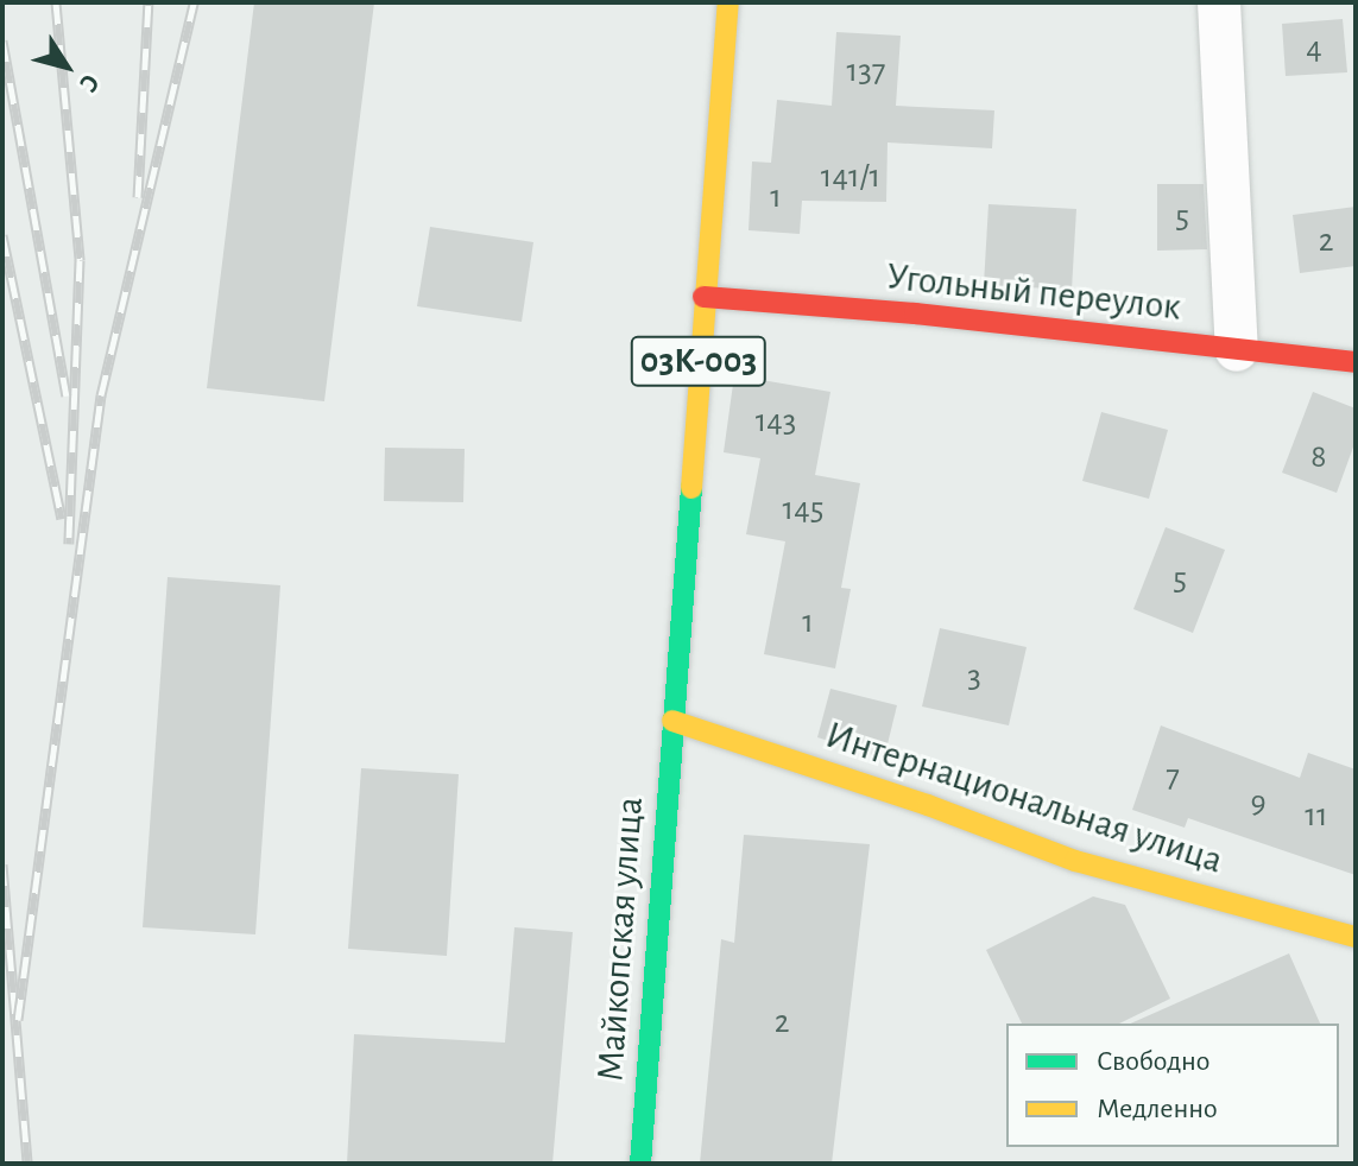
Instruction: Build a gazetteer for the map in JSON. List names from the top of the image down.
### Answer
{
  "streets": {
    "street": [
      "Угольный переулок",
      "03К-003",
      "Интернациональная улица",
      "Майкопская улица"
    ]
  },
  "crossings": [
    ["Угольный переулок", "03К-003"],
    ["03К-003", "Интернациональная улица"],
    ["03К-003", "Майкопская улица"],
    ["Интернациональная улица", "Майкопская улица"]
  ],
  "house_numbers": [
    "4",
    "137",
    "141/1",
    "1",
    "5",
    "2",
    "143",
    "8",
    "145",
    "5",
    "1",
    "3",
    "7",
    "9",
    "11",
    "2"
  ],
  "legend": ["Свободно", "Медленно"],
  "north": "bottom right"
}
